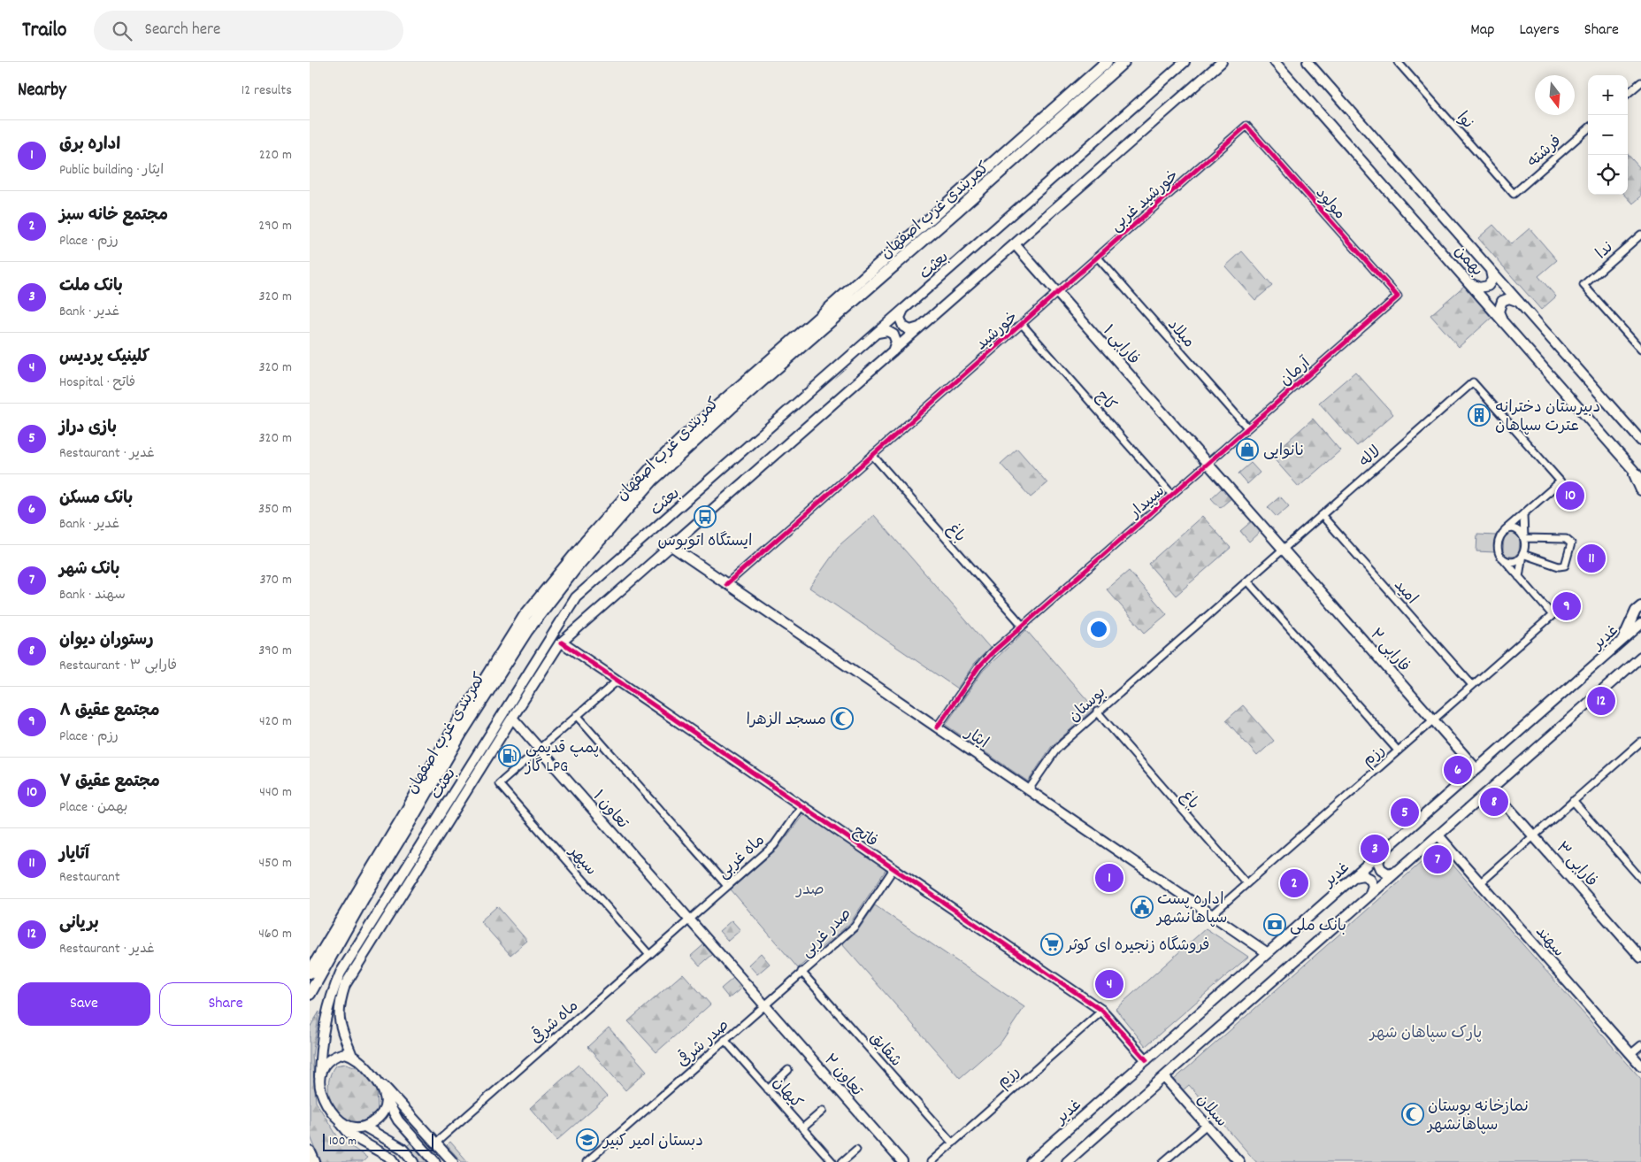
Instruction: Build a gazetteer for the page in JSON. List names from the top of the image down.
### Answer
{
  "streets": {
    "highway": ["کمربندی غرب اصفهان"],
    "main road": [
      "بهمن",
      "بعثت",
      "فارابی ۱",
      "غدیر",
      "فارابی ۲",
      "ایثار",
      "تعاون ۱",
      "فاتح",
      "فارابی ۳",
      "سهند",
      "تعاون ۲",
      "سبلان"
    ],
    "street": [
      "نوا",
      "فرشته",
      "خورشید غربی",
      "مولود",
      "ندا",
      "خورشید",
      "میلاد",
      "آرمان",
      "کاج",
      "لاله",
      "سپیدار",
      "باغ",
      "امید",
      "بوستان",
      "رزم",
      "ماه غربی",
      "سپهر",
      "صدر غربی",
      "ماه شرقی",
      "صدر شرقی",
      "شقایق",
      "کیهان"
    ]
  },
  "crossings": [
    ["نوا", "فرشته"],
    ["خورشید غربی", "مولود"],
    ["خورشید غربی", "خورشید"],
    ["خورشید غربی", "میلاد"],
    ["خورشید غربی", "فارابی ۱"],
    ["مولود", "آرمان"],
    ["بعثت", "فارابی ۱"],
    ["بعثت", "ایثار"],
    ["بعثت", "تعاون ۱"],
    ["بعثت", "فاتح"],
    ["خورشید", "فارابی ۱"],
    ["خورشید", "کاج"],
    ["خورشید", "باغ"],
    ["خورشید", "ایثار"],
    ["میلاد", "آرمان"],
    ["فارابی ۱", "آرمان"],
    ["فارابی ۱", "لاله"],
    ["فارابی ۱", "سپیدار"],
    ["فارابی ۱", "فارابی ۲"],
    ["آرمان", "سپیدار"],
    ["کاج", "سپیدار"],
    ["لاله", "امید"],
    ["لاله", "فارابی ۲"],
    ["لاله", "بوستان"],
    ["سپیدار", "باغ"],
    ["سپیدار", "ایثار"],
    ["باغ", "بوستان"],
    ["باغ", "رزم"],
    ["امید", "رزم"],
    ["غدیر", "فارابی ۲"],
    ["غدیر", "ایثار"],
    ["غدیر", "فاتح"],
    ["فارابی ۲", "رزم"],
    ["بوستان", "ایثار"],
    ["ایثار", "رزم"],
    ["رزم", "فاتح"],
    ["رزم", "شقایق"],
    ["تعاون ۱", "ماه غربی"],
    ["تعاون ۱", "سپهر"],
    ["تعاون ۱", "صدر غربی"],
    ["تعاون ۱", "ماه شرقی"],
    ["تعاون ۱", "صدر شرقی"],
    ["تعاون ۱", "تعاون ۲"],
    ["فاتح", "ماه غربی"],
    ["فاتح", "صدر غربی"],
    ["ماه غربی", "ماه شرقی"],
    ["سپهر", "ماه شرقی"],
    ["صدر غربی", "صدر شرقی"],
    ["صدر غربی", "شقایق"],
    ["صدر غربی", "تعاون ۲"],
    ["صدر شرقی", "تعاون ۲"],
    ["صدر شرقی", "کیهان"]
  ],
  "parks": ["صدر", "پارک سپاهان شهر"],
  "places": {
    "building": ["دبیرستان دخترانه عترت سپاهان"],
    "shop": ["نانوایی"],
    "bus stop": ["ایستگاه اتوبوس"],
    "mosque": ["مسجد الزهرا", "نمازخانه بوستان سپاهانشهر"],
    "fuel station": ["پمپ قدیمی گاز LPG"],
    "public building": ["اداره پست سپاهانشهر"],
    "bank": ["بانک ملی"],
    "supermarket": ["فروشگاه زنجیره ای کوثر"],
    "school or university": ["دبستان امیر کبیر"]
  },
  "scale_bar": "100 m",
  "north": "bottom",
  "page": {
    "header": "Trailo",
    "search": "Search here",
    "nav": ["Map", "Layers", "Share"],
    "heading": ["Nearby", "12 results"],
    "map_buttons": ["+", "−"],
    "list": [
      {
        "mark": "1",
        "name": "اداره برق",
        "note": "Public building · ایثار",
        "value": "220 m"
      },
      {
        "mark": "2",
        "name": "مجتمع خانه سبز",
        "note": "Place · رزم",
        "value": "290 m"
      },
      {
        "mark": "3",
        "name": "بانک ملت",
        "note": "Bank · غدیر",
        "value": "320 m"
      },
      {
        "mark": "4",
        "name": "کلینیک پردیس",
        "note": "Hospital · فاتح",
        "value": "320 m"
      },
      {
        "mark": "5",
        "name": "بازی دراز",
        "note": "Restaurant · غدیر",
        "value": "320 m"
      },
      {
        "mark": "6",
        "name": "بانک مسکن",
        "note": "Bank · غدیر",
        "value": "350 m"
      },
      {
        "mark": "7",
        "name": "بانک شهر",
        "note": "Bank · سهند",
        "value": "370 m"
      },
      {
        "mark": "8",
        "name": "رستوران دیوان",
        "note": "Restaurant · فارابی ۳",
        "value": "390 m"
      },
      {
        "mark": "9",
        "name": "مجتمع عقیق ۸",
        "note": "Place · رزم",
        "value": "420 m"
      },
      {
        "mark": "10",
        "name": "مجتمع عقیق ۷",
        "note": "Place · بهمن",
        "value": "440 m"
      },
      {
        "mark": "11",
        "name": "آتایار",
        "note": "Restaurant",
        "value": "450 m"
      },
      {
        "mark": "12",
        "name": "بریانی",
        "note": "Restaurant · غدیر",
        "value": "460 m"
      }
    ],
    "pins": [
      "10",
      "11",
      "9",
      "12",
      "6",
      "8",
      "5",
      "3",
      "7",
      "1",
      "2",
      "4"
    ],
    "buttons": ["Save", "Share"],
    "scale": "100 m"
  }
}
